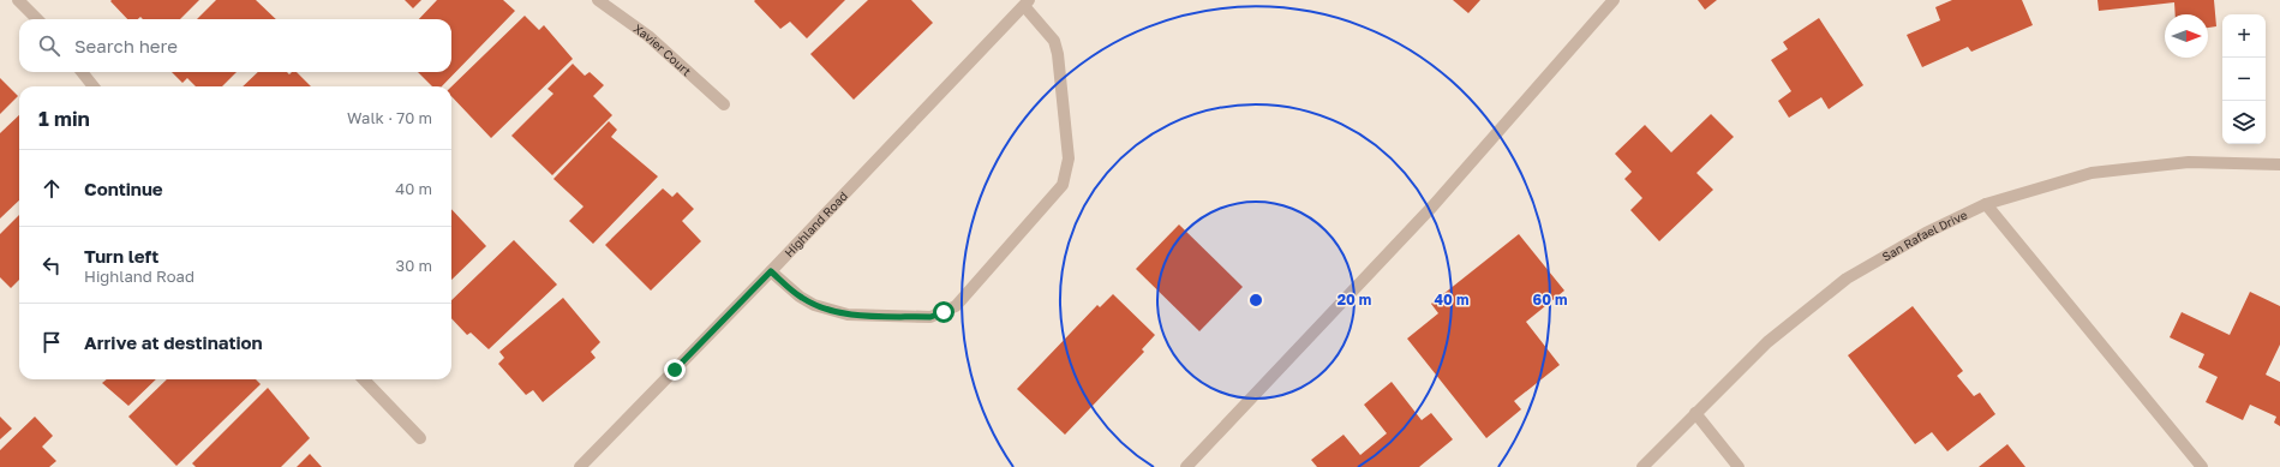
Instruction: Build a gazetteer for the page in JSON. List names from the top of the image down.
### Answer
{
  "streets": {
    "street": ["Xavier Court", "Highland Road", "San Rafael Drive"]
  },
  "north": "right",
  "page": {
    "map_buttons": ["+", "−"],
    "search": "Search here",
    "heading": ["1 min", "Walk · 70 m"],
    "list": [
      ["Continue", "40 m"],
      ["Turn left", "Highland Road", "30 m"],
      "Arrive at destination"
    ]
  },
  "rings": ["20 m", "40 m", "60 m"]
}
